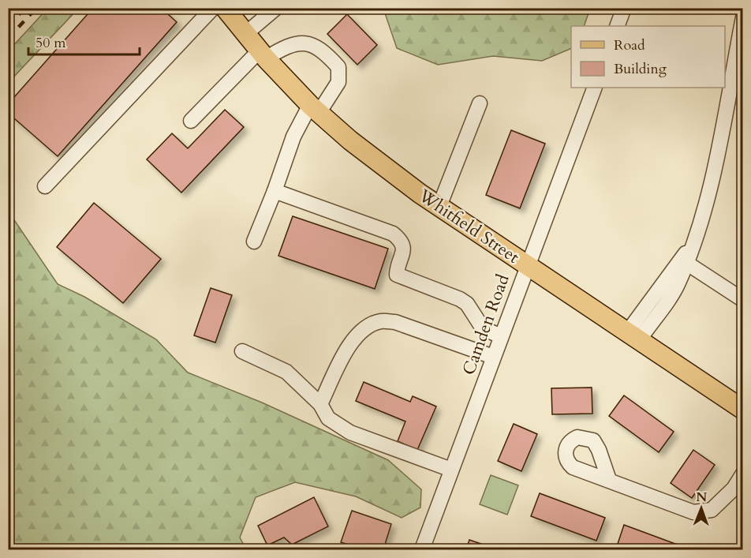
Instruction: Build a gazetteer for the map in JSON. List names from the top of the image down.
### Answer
{
  "streets": {
    "main road": ["Whitfield Street"],
    "street": ["Camden Road"]
  },
  "crossings": [
    ["Whitfield Street", "Camden Road"]
  ],
  "legend": ["Road", "Building"],
  "scale_bar": "50 m",
  "north": "top"
}
